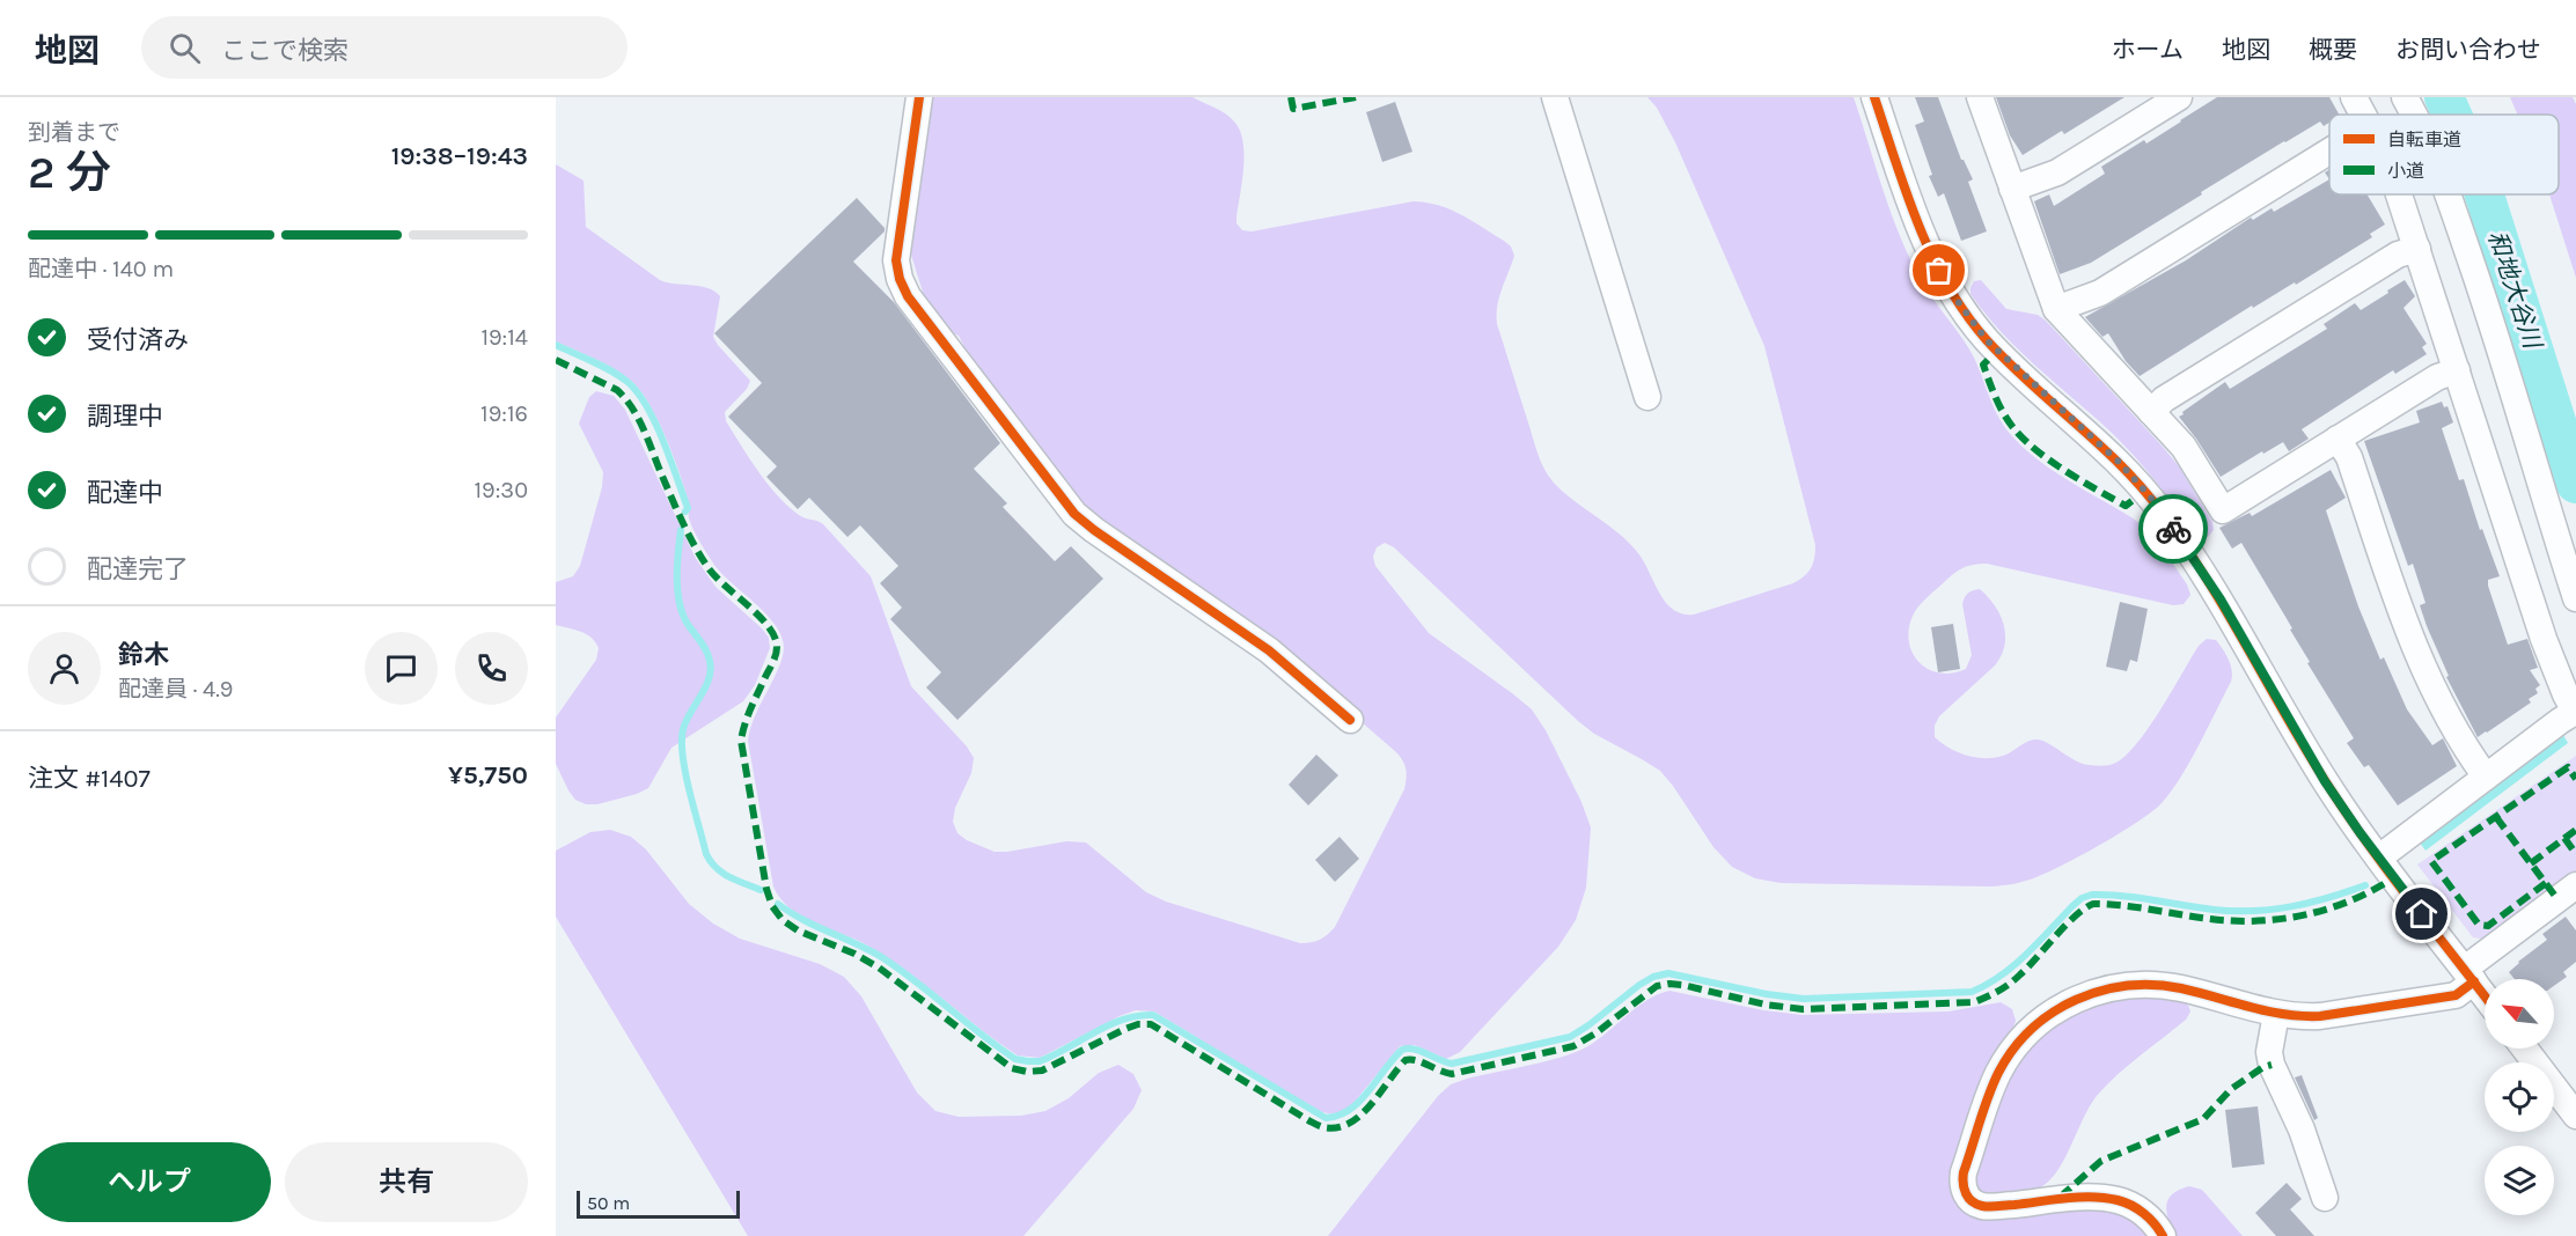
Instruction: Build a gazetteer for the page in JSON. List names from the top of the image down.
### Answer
{
  "water": ["和地大谷川"],
  "legend": ["自転車道", "小道"],
  "scale_bar": "50 m",
  "north": "top left",
  "page": {
    "header": "地図",
    "search": "ここで検索",
    "nav": [
      "ホーム",
      "地図",
      "概要",
      "お問い合わせ"
    ],
    "heading": ["2 分", "到着まで", "19:38–19:43"],
    "panel": [
      "鈴木",
      "配達員 · 4.9",
      "注文 #1407",
      "¥5,750"
    ],
    "bar": "配達中 · 140 m",
    "list": [
      ["受付済み", "19:14"],
      ["調理中", "19:16"],
      ["配達中", "19:30"],
      "配達完了"
    ],
    "buttons": ["ヘルプ", "共有"],
    "scale": "50 m"
  }
}
